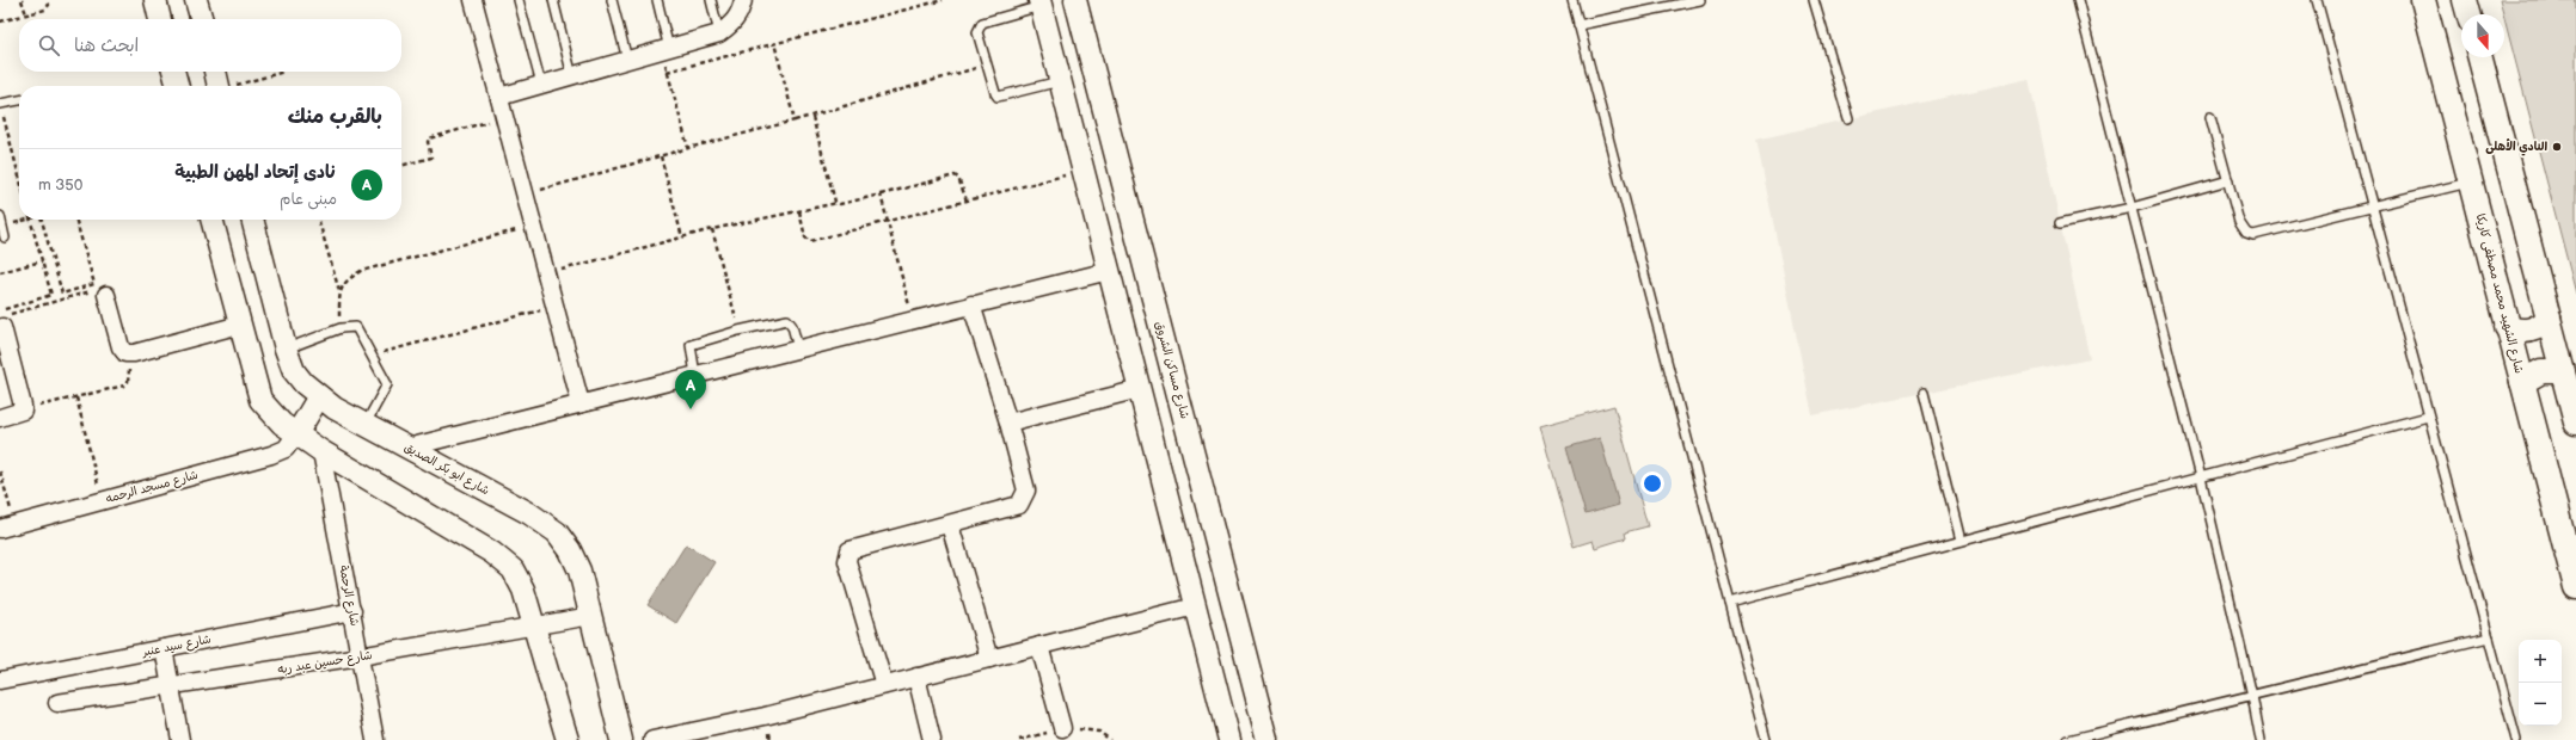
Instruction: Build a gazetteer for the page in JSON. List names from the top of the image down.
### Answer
{
  "streets": {
    "main road": ["شارع الشهيد محمد مصطفى كاريكا"],
    "street": [
      "شارع مساكن الشروق",
      "شارع ابو بكر الصديق",
      "شارع مسجد الرحمه",
      "شارع الرحمة",
      "شارع سيد عنبر",
      "شارع حسين عبد ربه"
    ]
  },
  "crossings": [
    ["شارع ابو بكر الصديق", "شارع حسين عبد ربه"],
    ["شارع الرحمة", "شارع سيد عنبر"],
    ["شارع الرحمة", "شارع حسين عبد ربه"]
  ],
  "places": ["النادي الأهلى"],
  "north": "bottom",
  "page": {
    "search": "ابحث هنا",
    "heading": "بالقرب منك",
    "list": [
      {
        "mark": "A",
        "name": "نادى إتحاد المهن الطبية",
        "note": "مبنى عام",
        "value": "350 m"
      }
    ],
    "pins": "A",
    "map_buttons": ["+", "−"]
  }
}
